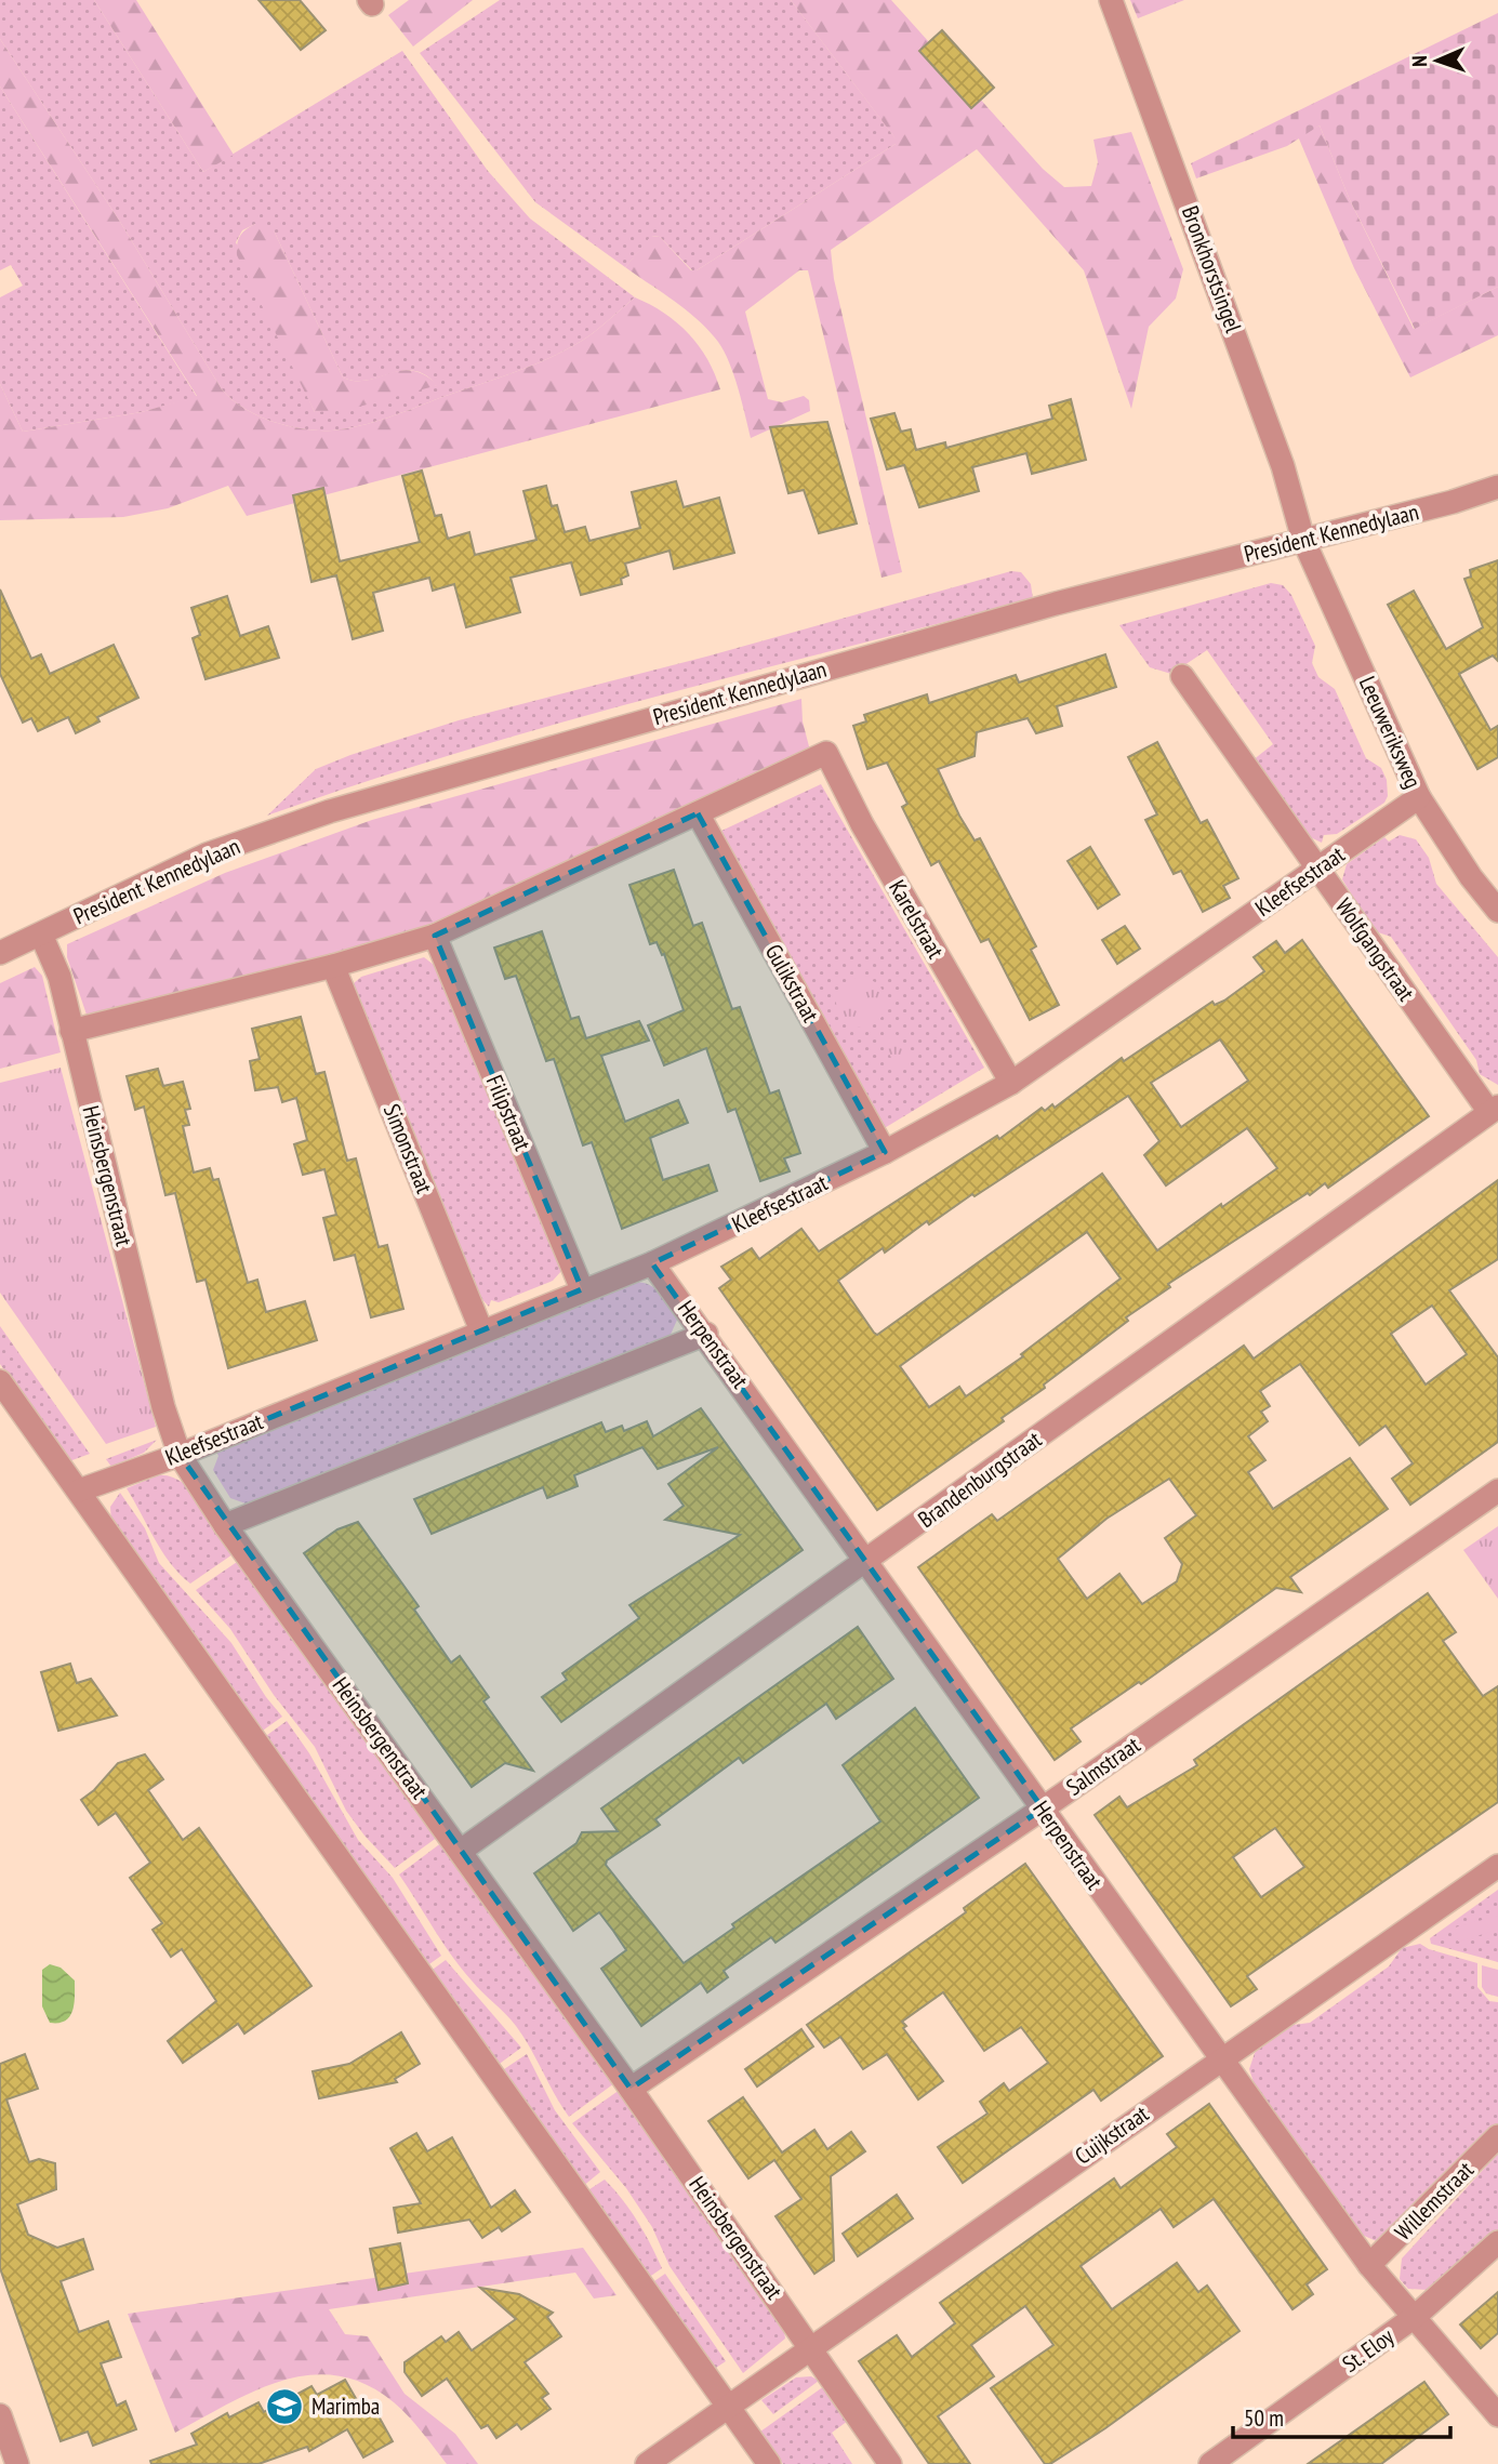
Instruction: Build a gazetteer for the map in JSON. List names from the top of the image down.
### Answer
{
  "streets": {
    "street": [
      "Bronkhorstsingel",
      "President Kennedylaan",
      "Leeuweriksweg",
      "Kleefsestraat",
      "Karelstraat",
      "Wolfgangstraat",
      "Gulikstraat",
      "Filipstraat",
      "Simonstraat",
      "Heinsbergenstraat",
      "Herpenstraat",
      "Brandenburgstraat",
      "Salmstraat",
      "Cuijkstraat",
      "Willemstraat",
      "St. Eloy"
    ]
  },
  "crossings": [
    ["Bronkhorstsingel", "President Kennedylaan"],
    ["Bronkhorstsingel", "Leeuweriksweg"],
    ["President Kennedylaan", "Leeuweriksweg"],
    ["President Kennedylaan", "Heinsbergenstraat"],
    ["Leeuweriksweg", "Kleefsestraat"],
    ["Kleefsestraat", "Karelstraat"],
    ["Kleefsestraat", "Wolfgangstraat"],
    ["Kleefsestraat", "Gulikstraat"],
    ["Kleefsestraat", "Filipstraat"],
    ["Kleefsestraat", "Simonstraat"],
    ["Kleefsestraat", "Heinsbergenstraat"],
    ["Kleefsestraat", "Herpenstraat"],
    ["Karelstraat", "Gulikstraat"],
    ["Wolfgangstraat", "Brandenburgstraat"],
    ["Heinsbergenstraat", "Brandenburgstraat"],
    ["Heinsbergenstraat", "Salmstraat"],
    ["Heinsbergenstraat", "Cuijkstraat"],
    ["Herpenstraat", "Brandenburgstraat"],
    ["Herpenstraat", "Salmstraat"],
    ["Herpenstraat", "Cuijkstraat"],
    ["Herpenstraat", "Willemstraat"],
    ["Herpenstraat", "St. Eloy"]
  ],
  "places": {
    "school or university": ["Marimba"]
  },
  "scale_bar": "50 m",
  "north": "left"
}
